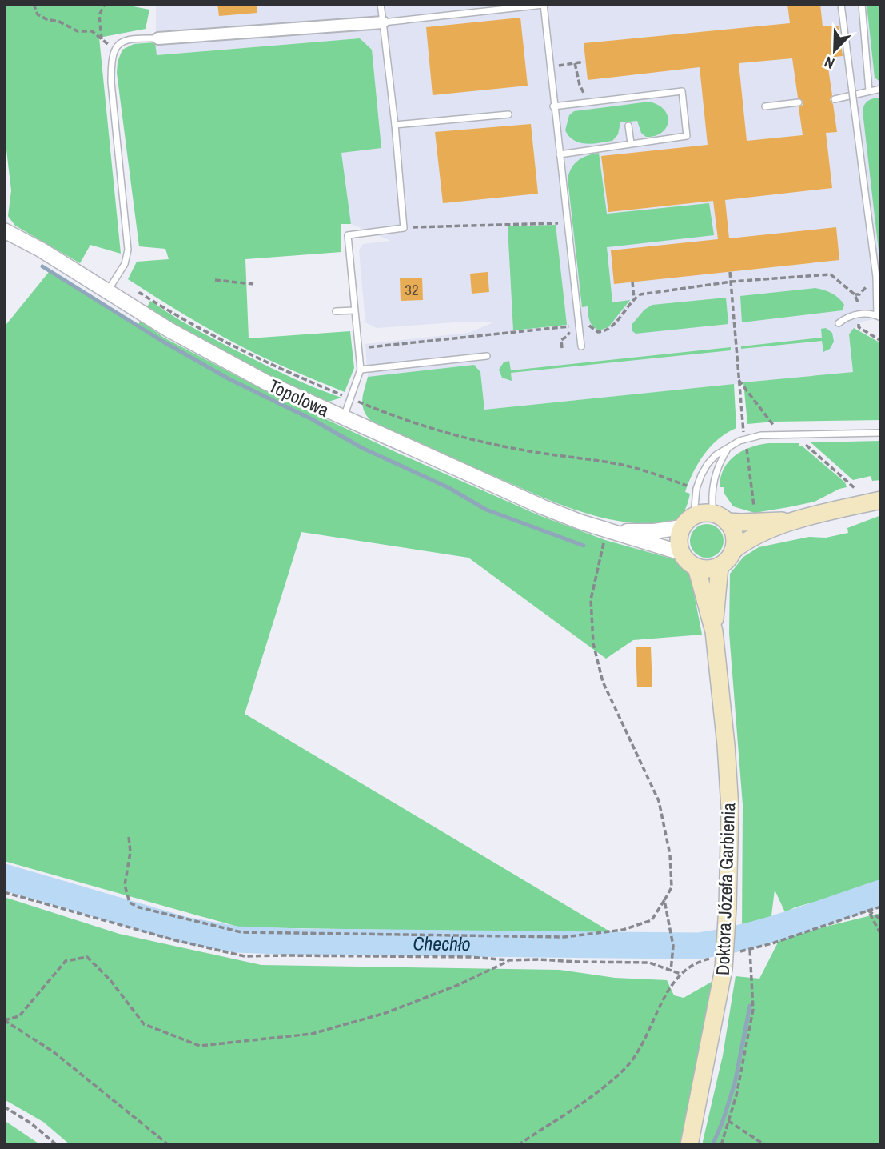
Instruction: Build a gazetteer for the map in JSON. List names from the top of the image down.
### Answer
{
  "streets": {
    "main road": ["Doktora Józefa Garbienia"],
    "street": ["Topolowa"]
  },
  "crossings": [
    ["Topolowa", "Doktora Józefa Garbienia"]
  ],
  "water": ["Chechło"],
  "house_numbers": ["32"],
  "north": "bottom left"
}
